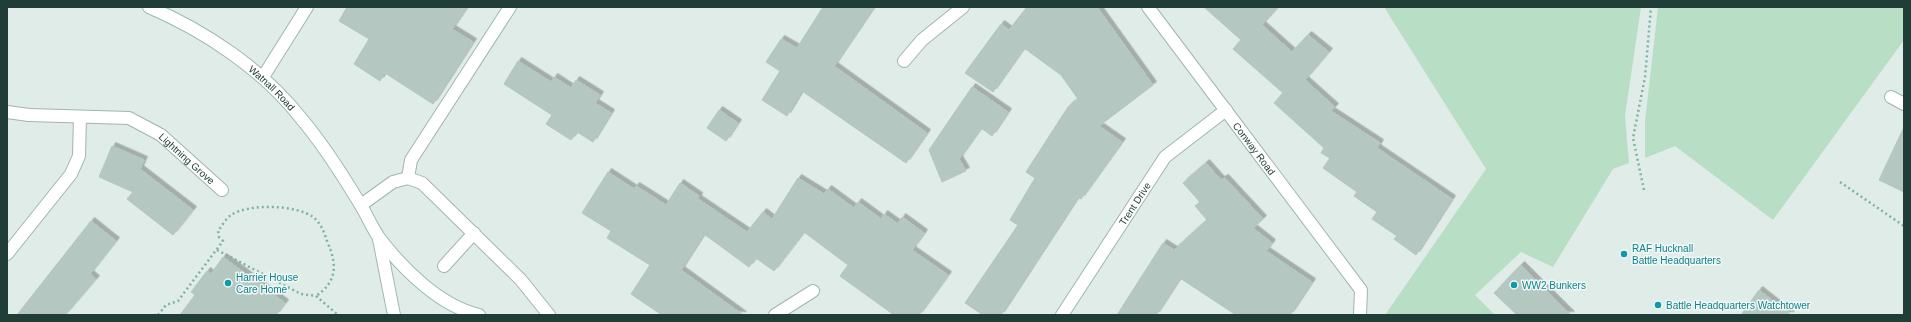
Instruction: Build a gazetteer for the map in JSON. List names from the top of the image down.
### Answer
{
  "streets": {
    "street": [
      "Watnall Road",
      "Conway Road",
      "Lightning Grove",
      "Trent Drive"
    ]
  },
  "crossings": [
    ["Conway Road", "Trent Drive"]
  ],
  "places": [
    "RAF Hucknall Battle Headquarters",
    "Harrier House Care Home",
    "WW2 Bunkers",
    "Battle Headquarters Watchtower"
  ]
}
